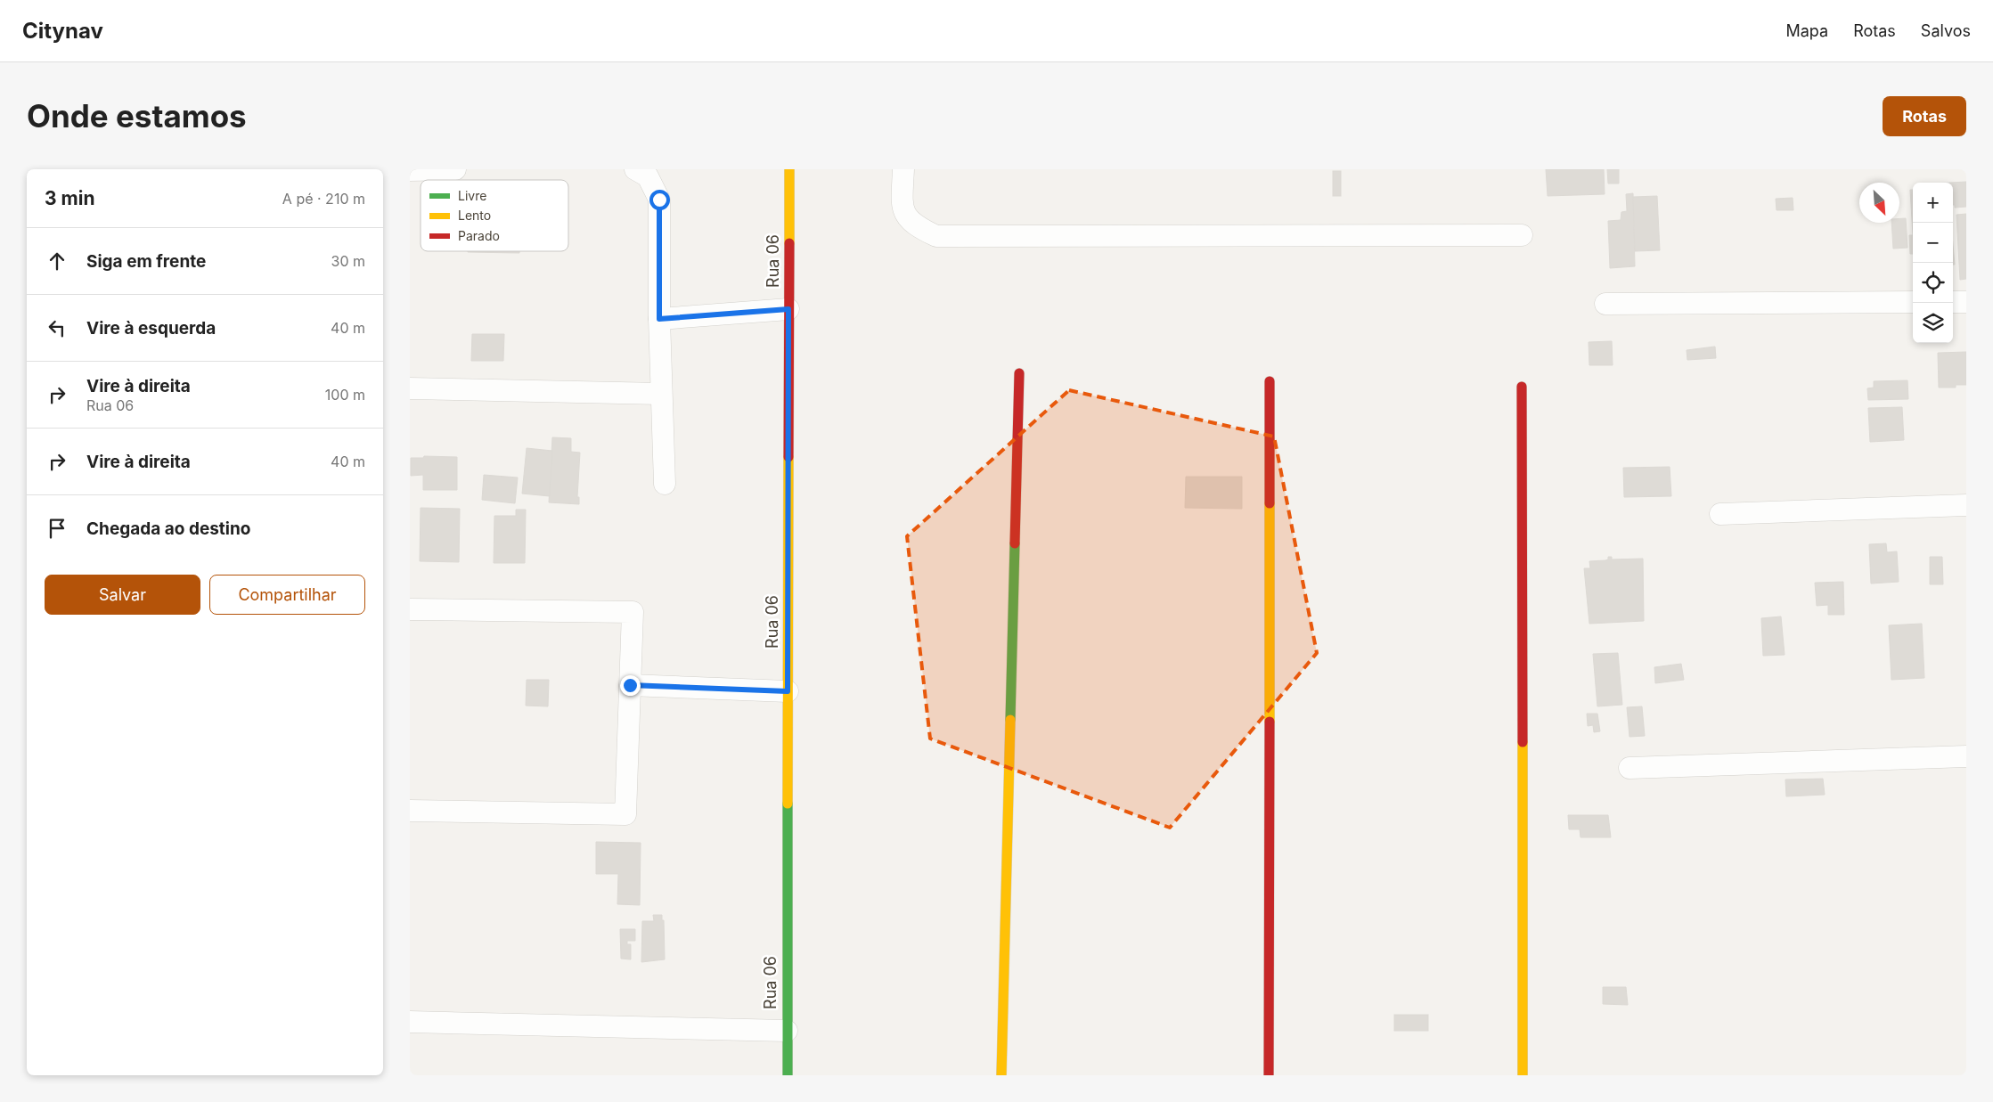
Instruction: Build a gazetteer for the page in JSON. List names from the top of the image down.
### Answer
{
  "streets": {
    "street": ["Rua 06"]
  },
  "legend": ["Livre", "Lento", "Parado"],
  "north": "bottom right",
  "page": {
    "header": "Citynav",
    "nav": ["Mapa", "Rotas", "Salvos"],
    "buttons": [
      "Rotas",
      ["Salvar", "Compartilhar"]
    ],
    "title": "Onde estamos",
    "heading": ["3 min", "A pé · 210 m"],
    "map_buttons": ["+", "−"],
    "list": [
      ["Siga em frente", "30 m"],
      ["Vire à esquerda", "40 m"],
      ["Vire à direita", "Rua 06", "100 m"],
      ["Vire à direita", "40 m"],
      "Chegada ao destino"
    ]
  }
}
